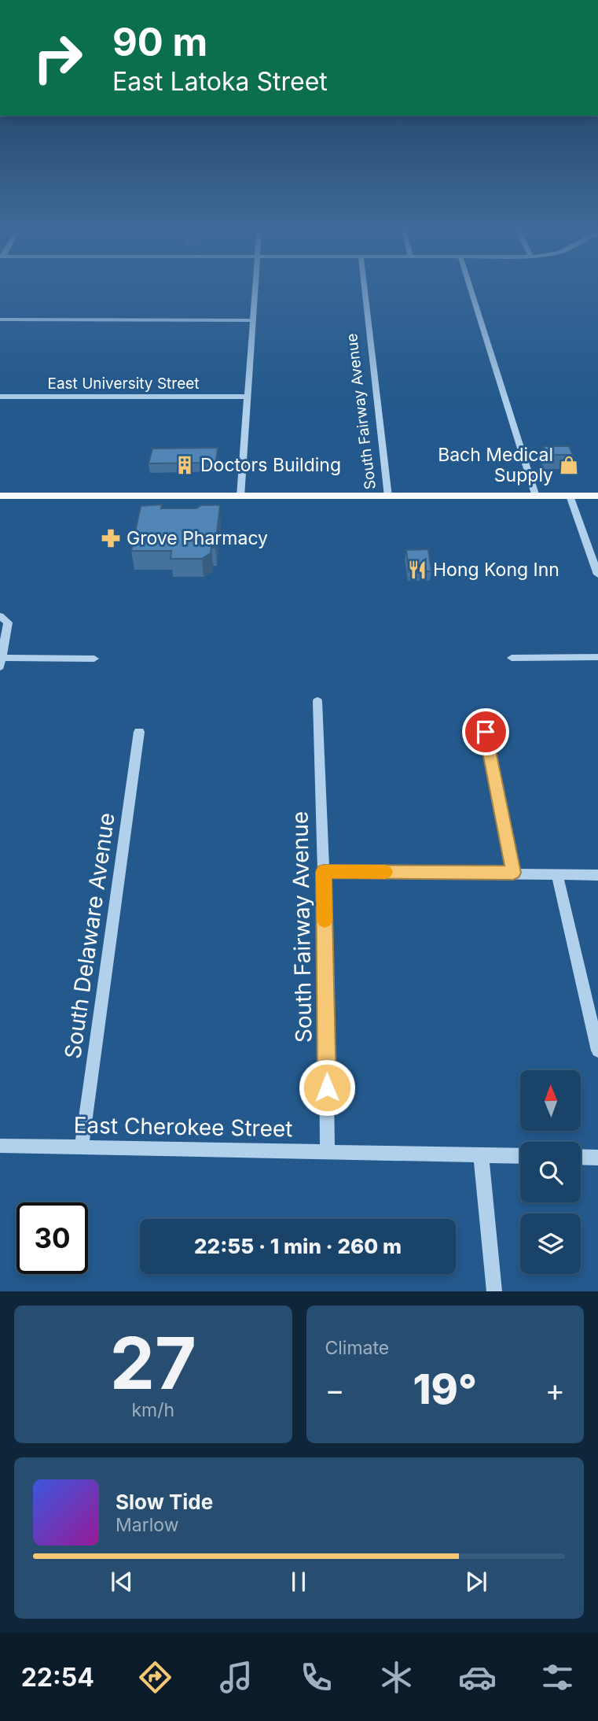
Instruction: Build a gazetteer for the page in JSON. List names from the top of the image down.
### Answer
{
  "streets": {
    "street": [
      "East University Street",
      "South Fairway Avenue",
      "South Delaware Avenue",
      "East Cherokee Street"
    ]
  },
  "crossings": [
    ["South Fairway Avenue", "East Cherokee Street"],
    ["South Delaware Avenue", "East Cherokee Street"]
  ],
  "places": {
    "building": ["Doctors Building"],
    "shop": ["Bach Medical Supply"],
    "pharmacy": ["Grove Pharmacy"],
    "restaurant": ["Hong Kong Inn"]
  },
  "north": "top",
  "page": {
    "turn": ["90 m", "East Latoka Street"],
    "limit": "30",
    "trip": "22:55 · 1 min · 260 m",
    "tile": [
      ["27", "km/h"],
      "Climate"
    ],
    "heat": ["−", "19°", "+"],
    "song": ["Slow Tide", "Marlow"],
    "tabs": "22:54"
  }
}
